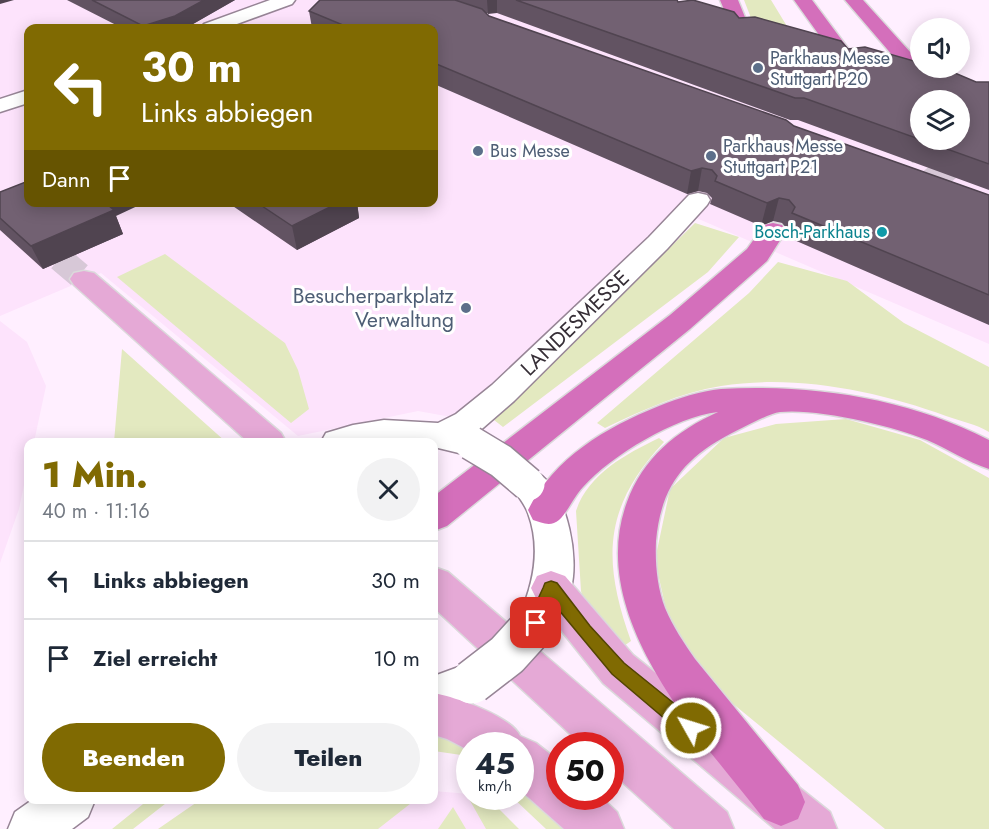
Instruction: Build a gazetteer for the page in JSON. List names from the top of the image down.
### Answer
{
  "streets": {
    "street": ["LANDESMESSE"]
  },
  "places": [
    "Parkhaus Messe Stuttgart P20",
    "Bus Messe",
    "Parkhaus Messe Stuttgart P21",
    "Bosch-Parkhaus",
    "Besucherparkplatz Verwaltung"
  ],
  "page": {
    "turn": ["30 m", "Links abbiegen"],
    "then": "Dann",
    "heading": ["1 Min.", "40 m · 11:16"],
    "list": [
      {
        "name": "Links abbiegen",
        "value": "30 m"
      },
      {
        "name": "Ziel erreicht",
        "value": "10 m"
      }
    ],
    "buttons": ["Beenden", "Teilen"],
    "speed": "45 km/h",
    "limit": "50"
  }
}
